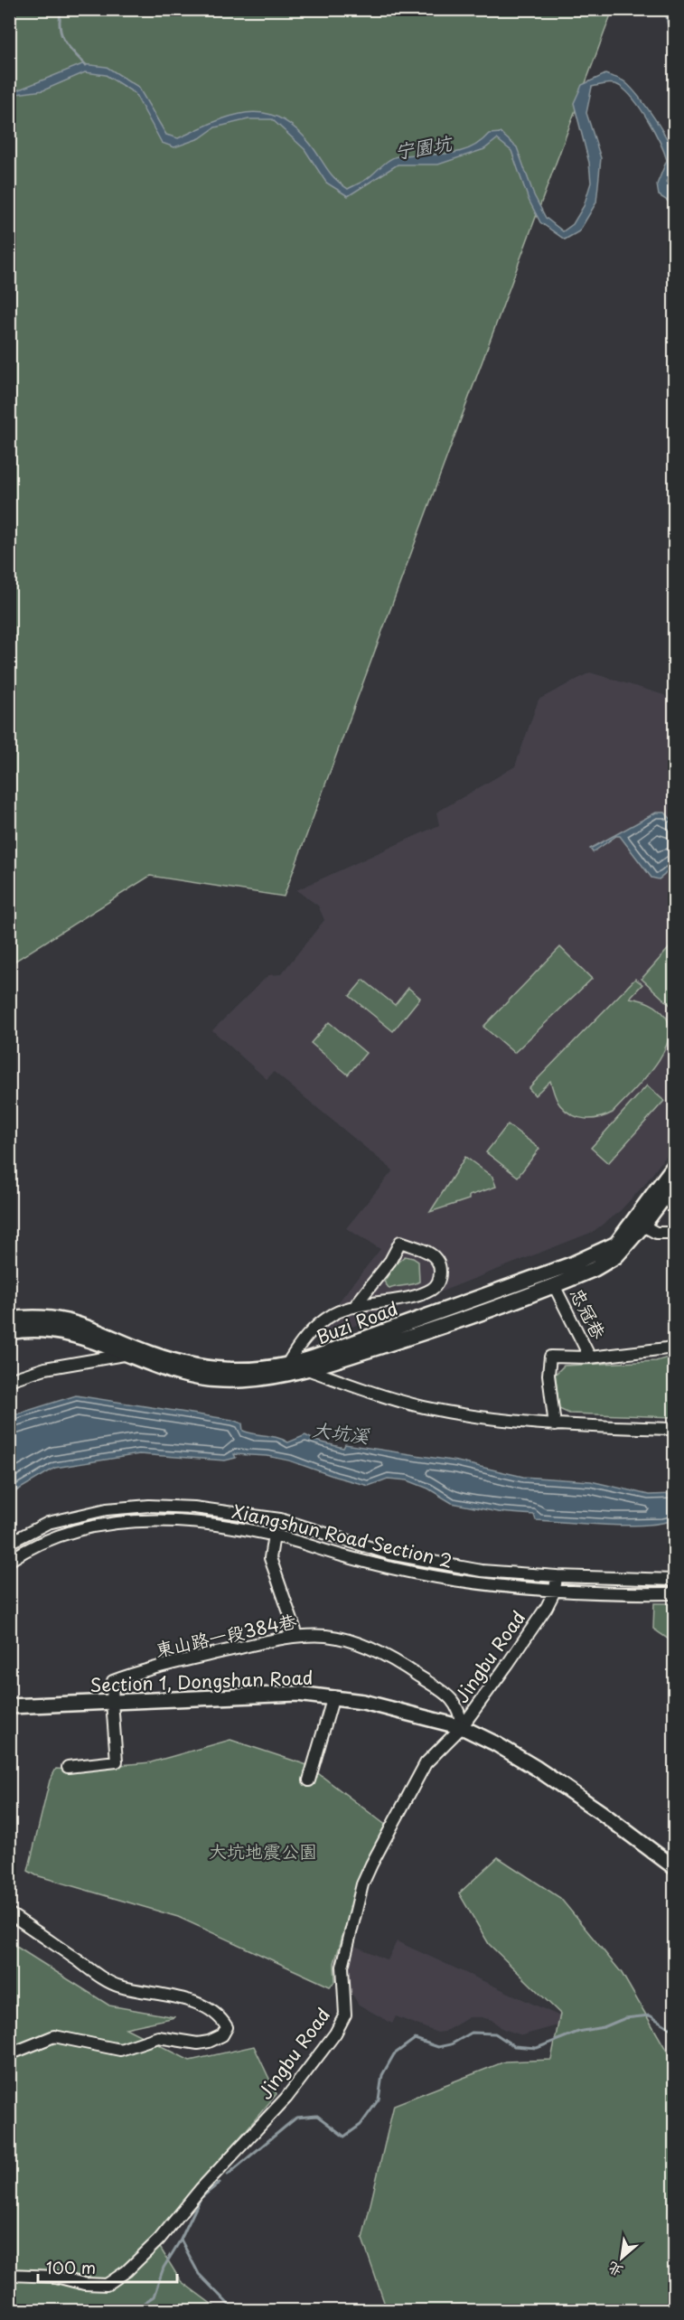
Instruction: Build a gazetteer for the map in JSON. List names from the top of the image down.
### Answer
{
  "streets": {
    "main road": ["Buzi Road", "Section 1, Dongshan Road"],
    "street": [
      "忠冠巷",
      "Xiangshun Road Section 2",
      "東山路一段384巷",
      "Jingbu Road"
    ]
  },
  "crossings": [
    ["忠冠巷", "Buzi Road"],
    ["Xiangshun Road Section 2", "Jingbu Road"],
    ["東山路一段384巷", "Jingbu Road"],
    ["東山路一段384巷", "Section 1, Dongshan Road"],
    ["Jingbu Road", "Section 1, Dongshan Road"]
  ],
  "water": ["宁園坑", "大坑溪"],
  "parks": ["大坑地震公園"],
  "scale_bar": "100 m",
  "north": "bottom left"
}
